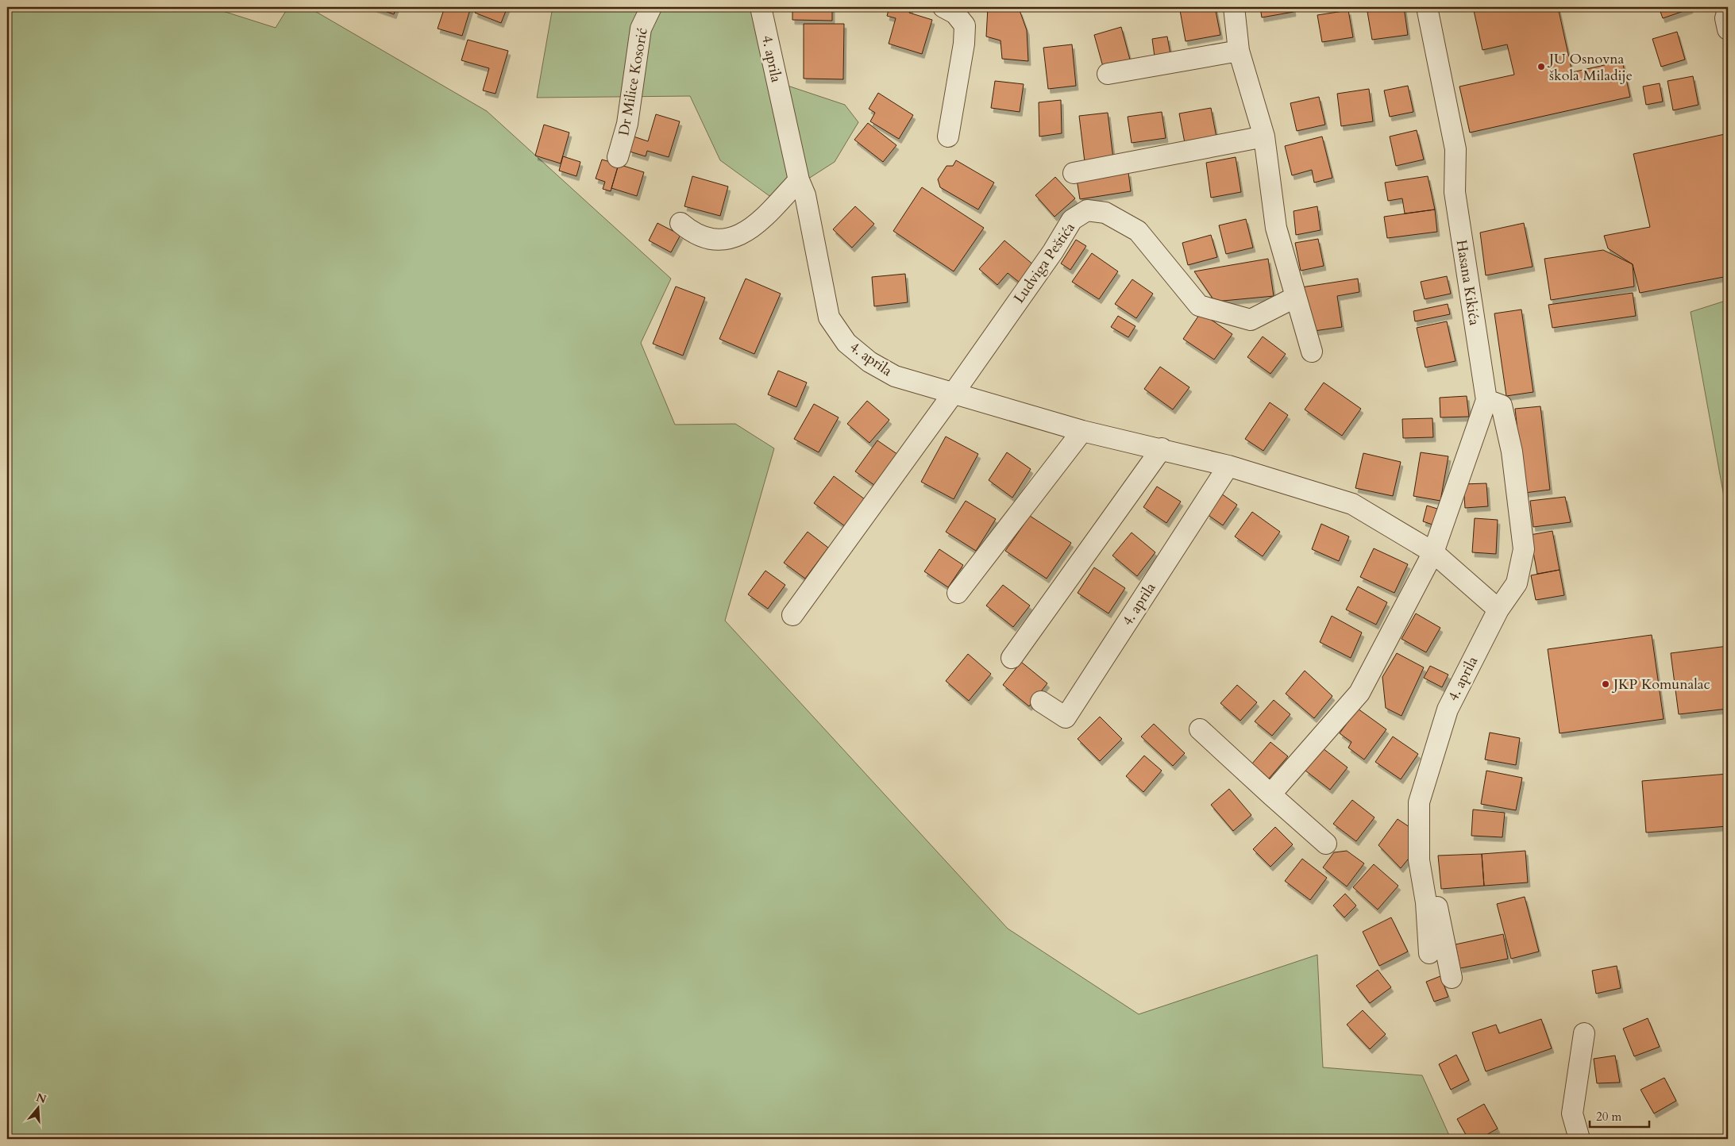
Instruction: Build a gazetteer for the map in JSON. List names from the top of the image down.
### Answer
{
  "streets": {
    "street": [
      "4. aprila",
      "Dr Milice Kosorić",
      "Ludviga Peštića",
      "Hasana Kikića"
    ]
  },
  "crossings": [
    ["4. aprila", "Ludviga Peštića"],
    ["4. aprila", "Hasana Kikića"]
  ],
  "places": ["JU Osnovna škola Miladije", "JKP Komunalac"],
  "scale_bar": "20 m",
  "north": "top"
}
